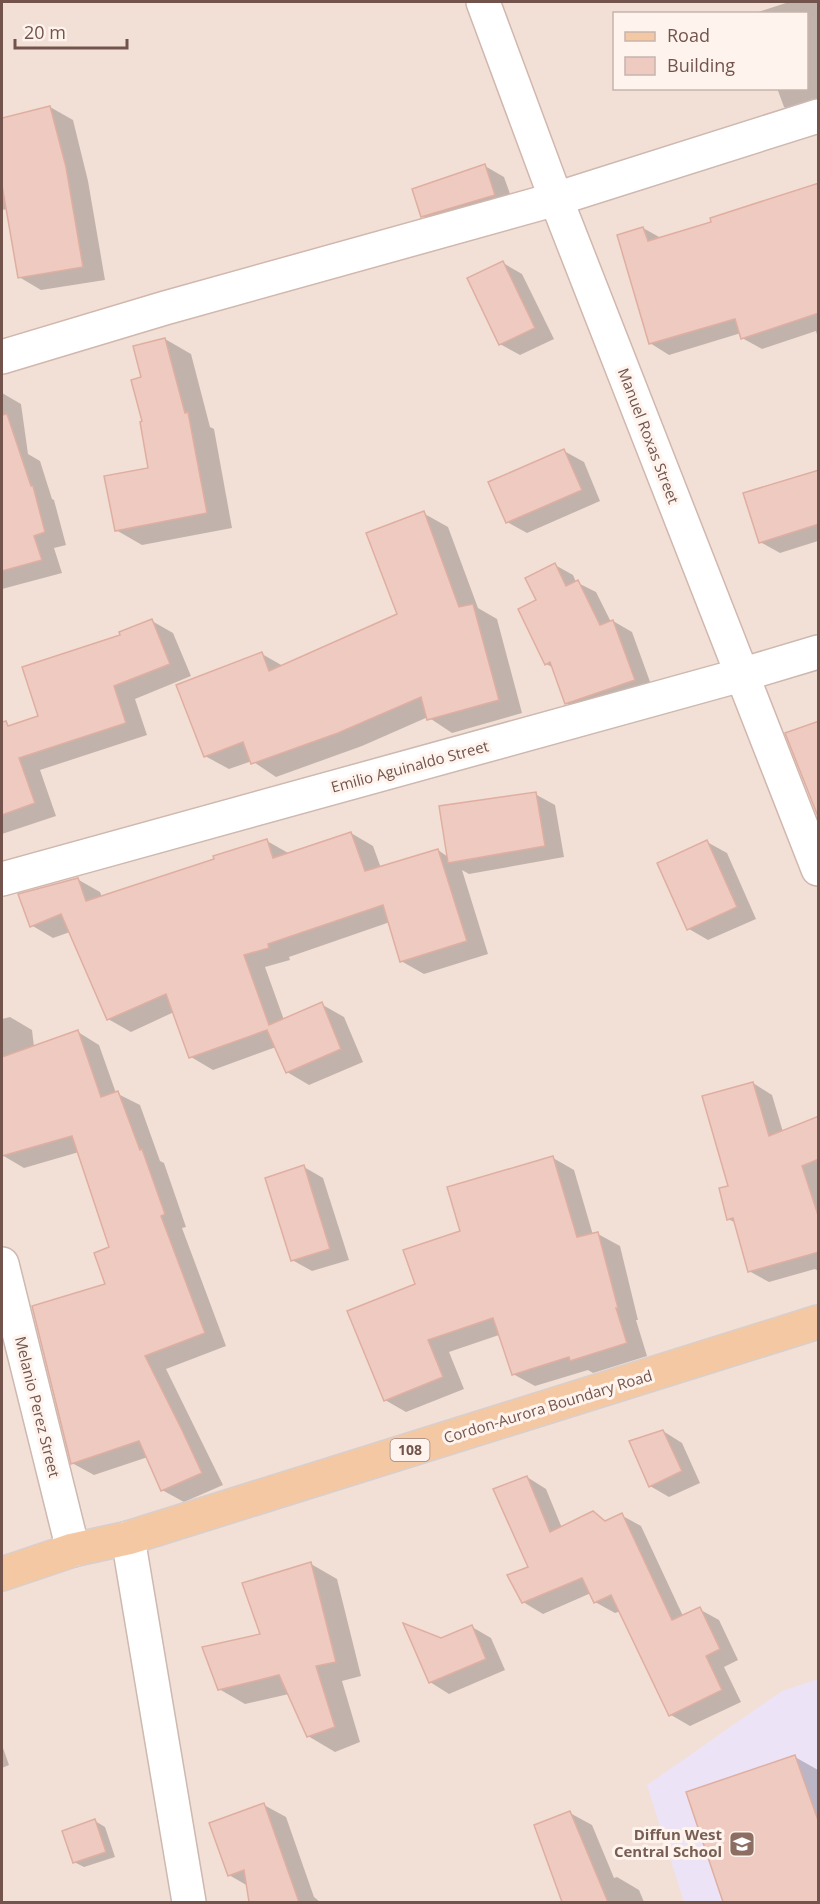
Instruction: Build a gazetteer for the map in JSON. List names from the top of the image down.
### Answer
{
  "streets": {
    "main road": ["Cordon-Aurora Boundary Road", "108"],
    "street": ["Manuel Roxas Street", "Emilio Aguinaldo Street", "Melanio Perez Street"]
  },
  "crossings": [
    ["Manuel Roxas Street", "Emilio Aguinaldo Street"],
    ["Melanio Perez Street", "Cordon-Aurora Boundary Road"]
  ],
  "places": {
    "school or university": ["Diffun West Central School"]
  },
  "legend": ["Road", "Building"],
  "scale_bar": "20 m"
}
